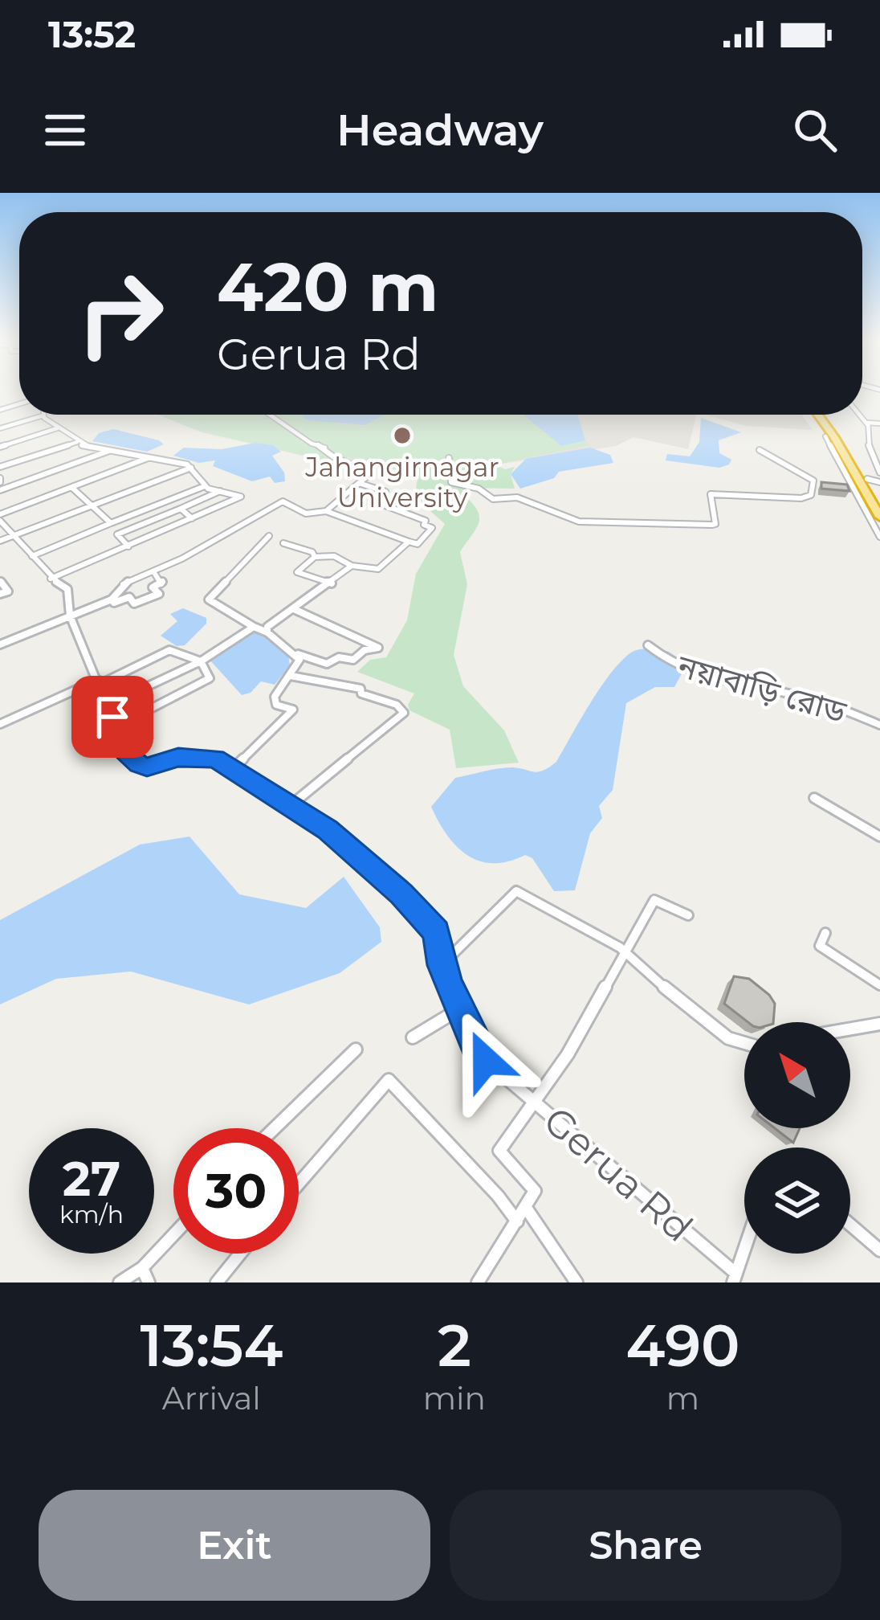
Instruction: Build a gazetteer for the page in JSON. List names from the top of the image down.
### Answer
{
  "streets": {
    "street": ["নয়াবাড়ি রোড", "Gerua Rd"]
  },
  "places": ["Jahangirnagar University"],
  "north": "top left",
  "page": {
    "status": "13:52",
    "header": "Headway",
    "turn": ["420 m", "Gerua Rd"],
    "speed": "27 km/h",
    "limit": "30",
    "eta": [
      "13:54",
      "Arrival",
      "2",
      "min",
      "490",
      "m"
    ],
    "buttons": ["Exit", "Share"]
  }
}
